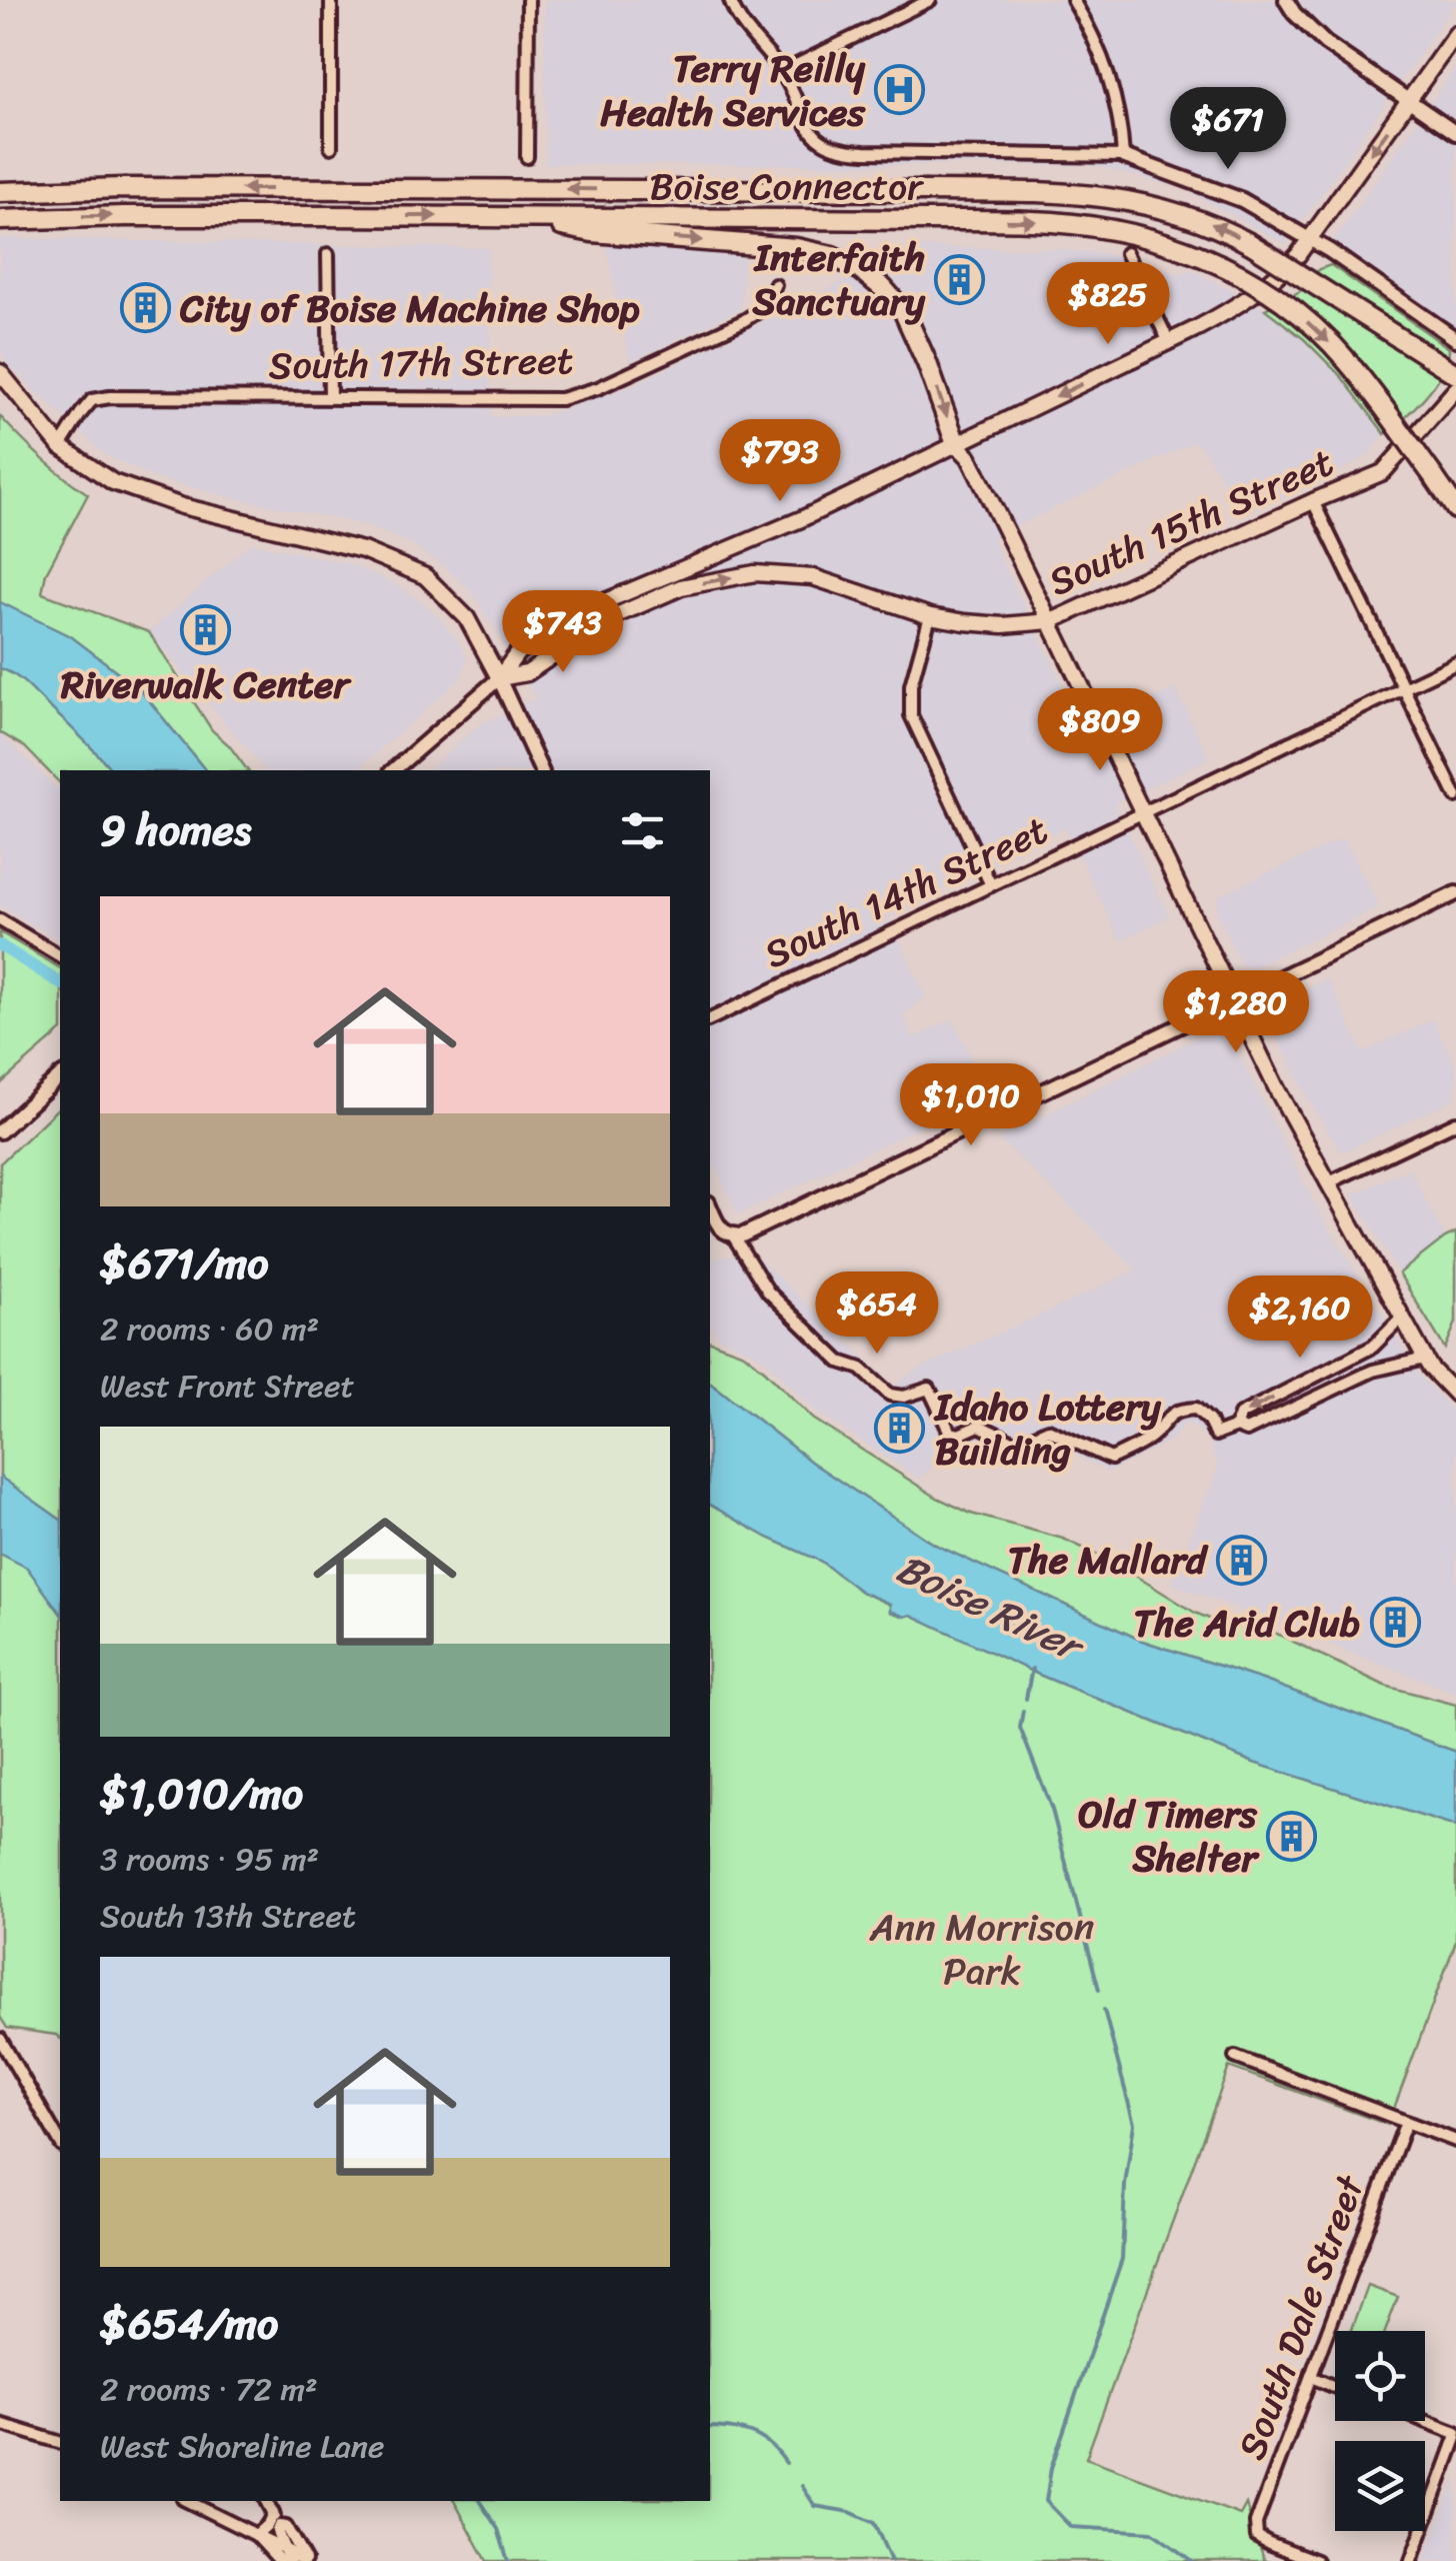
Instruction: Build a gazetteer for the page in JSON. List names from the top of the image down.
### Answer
{
  "streets": {
    "highway": ["Boise Connector"],
    "main road": ["South 15th Street"],
    "street": ["South 17th Street", "South 14th Street", "South Dale Street"]
  },
  "water": ["Boise River"],
  "parks": ["Ann Morrison Park"],
  "places": {
    "hospital": ["Terry Reilly Health Services"],
    "building": [
      "Interfaith Sanctuary",
      "City of Boise Machine Shop",
      "Riverwalk Center",
      "Idaho Lottery Building",
      "The Mallard",
      "The Arid Club",
      "Old Timers Shelter"
    ]
  },
  "page": {
    "price": [
      "$671",
      "$825",
      "$793",
      "$743",
      "$809",
      "$1,280",
      "$1,010",
      "$654",
      "$2,160"
    ],
    "heading": "9 homes",
    "list": [
      {
        "name": "$671/mo",
        "note": "2 rooms · 60 m² · West Front Street"
      },
      {
        "name": "$1,010/mo",
        "note": "3 rooms · 95 m² · South 13th Street"
      },
      {
        "name": "$654/mo",
        "note": "2 rooms · 72 m² · West Shoreline Lane"
      }
    ]
  }
}
